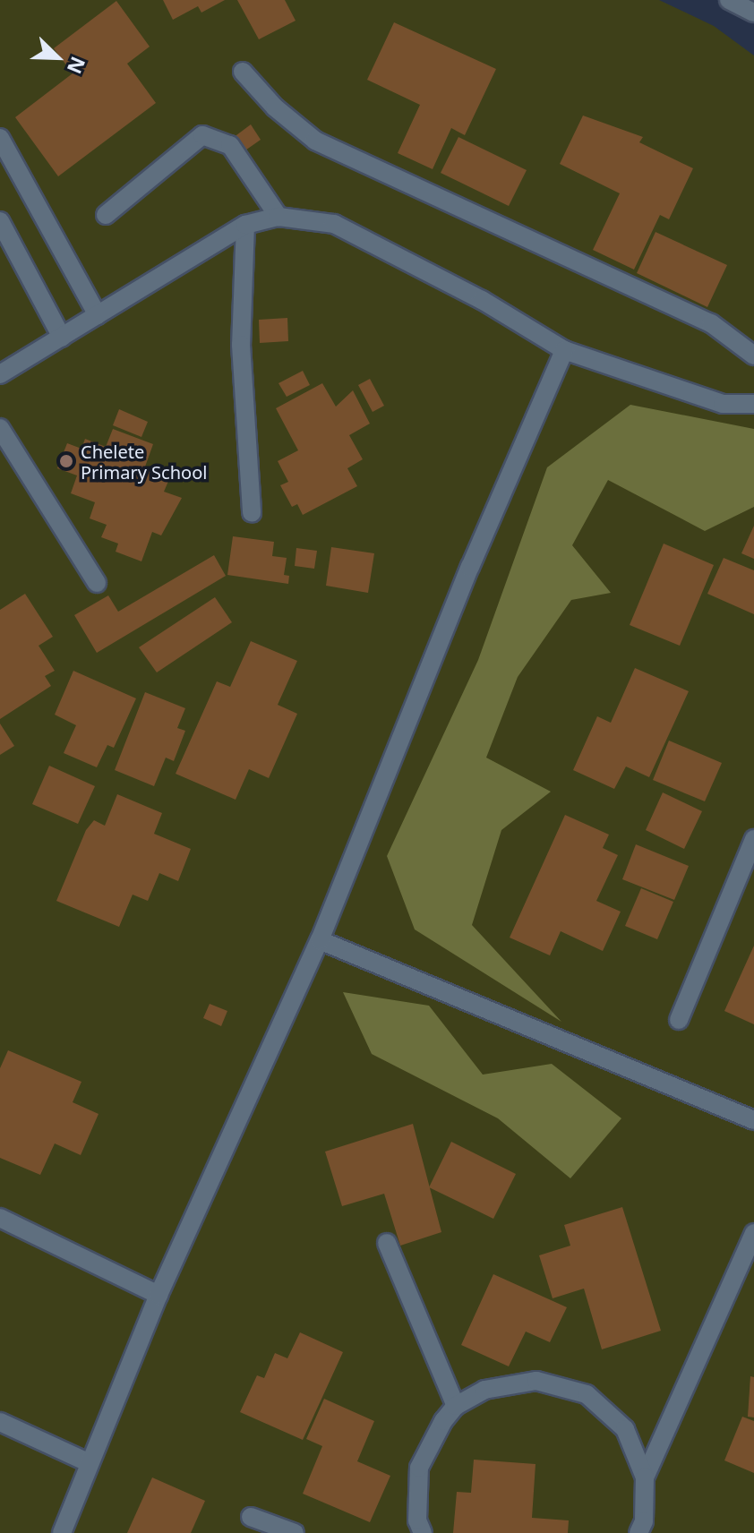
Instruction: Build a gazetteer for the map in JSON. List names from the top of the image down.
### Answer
{
  "places": ["Chelete Primary School"],
  "north": "bottom right"
}
